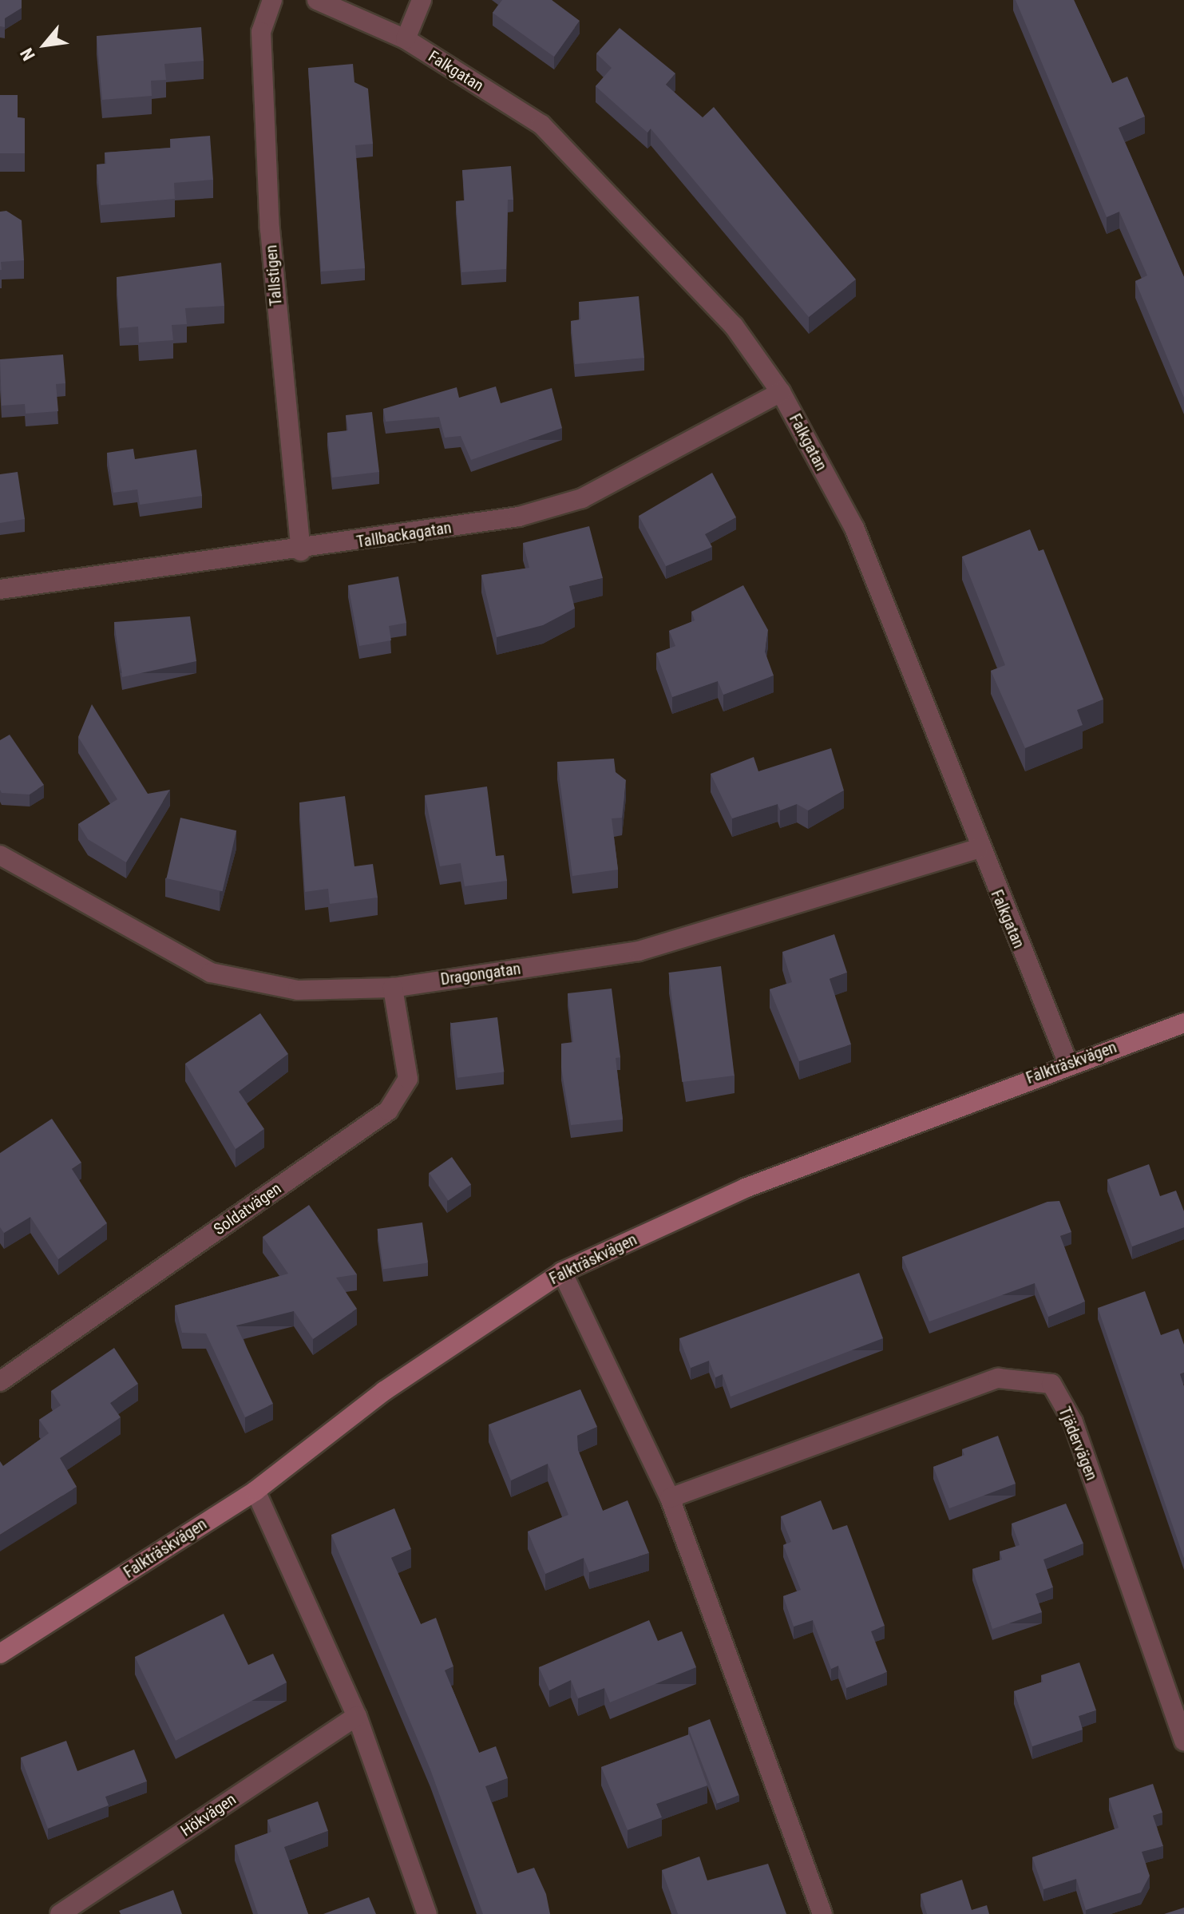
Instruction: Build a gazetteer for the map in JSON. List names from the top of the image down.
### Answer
{
  "streets": {
    "street": [
      "Falkgatan",
      "Tallstigen",
      "Tallbackagatan",
      "Dragongatan",
      "Falkträskvägen",
      "Soldatvägen",
      "Tjädervägen",
      "Hökvägen"
    ]
  },
  "crossings": [
    ["Falkgatan", "Tallbackagatan"],
    ["Falkgatan", "Dragongatan"],
    ["Falkgatan", "Falkträskvägen"],
    ["Tallstigen", "Tallbackagatan"],
    ["Dragongatan", "Soldatvägen"]
  ],
  "north": "bottom left"
}
